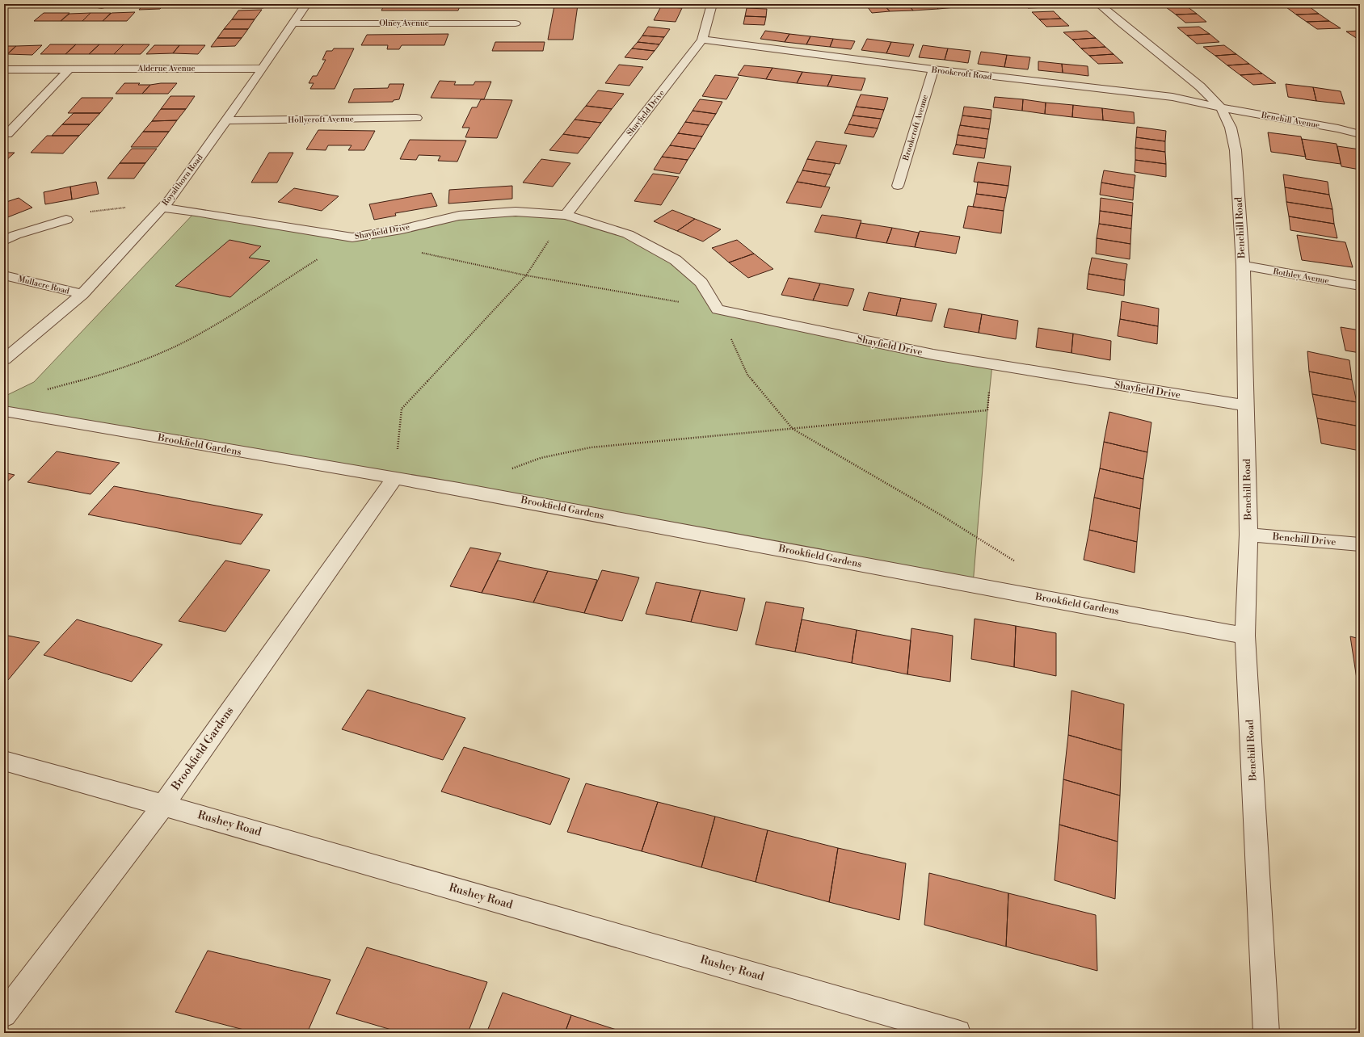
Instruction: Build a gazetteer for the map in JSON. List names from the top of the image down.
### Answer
{
  "streets": {
    "street": [
      "Olney Avenue",
      "Alderue Avenue",
      "Brookcroft Road",
      "Shayfield Drive",
      "Hollycroft Avenue",
      "Benchill Avenue",
      "Brookcroft Avenue",
      "Royalthorn Road",
      "Benchill Road",
      "Rothley Avenue",
      "Mullacre Road",
      "Brookfield Gardens",
      "Benchill Drive",
      "Rushey Road"
    ]
  },
  "crossings": [
    ["Olney Avenue", "Royalthorn Road"],
    ["Alderue Avenue", "Royalthorn Road"],
    ["Brookcroft Road", "Shayfield Drive"],
    ["Brookcroft Road", "Benchill Avenue"],
    ["Brookcroft Road", "Brookcroft Avenue"],
    ["Brookcroft Road", "Benchill Road"],
    ["Shayfield Drive", "Royalthorn Road"],
    ["Shayfield Drive", "Benchill Road"],
    ["Hollycroft Avenue", "Royalthorn Road"],
    ["Benchill Avenue", "Benchill Road"],
    ["Royalthorn Road", "Mullacre Road"],
    ["Benchill Road", "Rothley Avenue"],
    ["Benchill Road", "Brookfield Gardens"],
    ["Benchill Road", "Benchill Drive"],
    ["Brookfield Gardens", "Rushey Road"]
  ]
}
